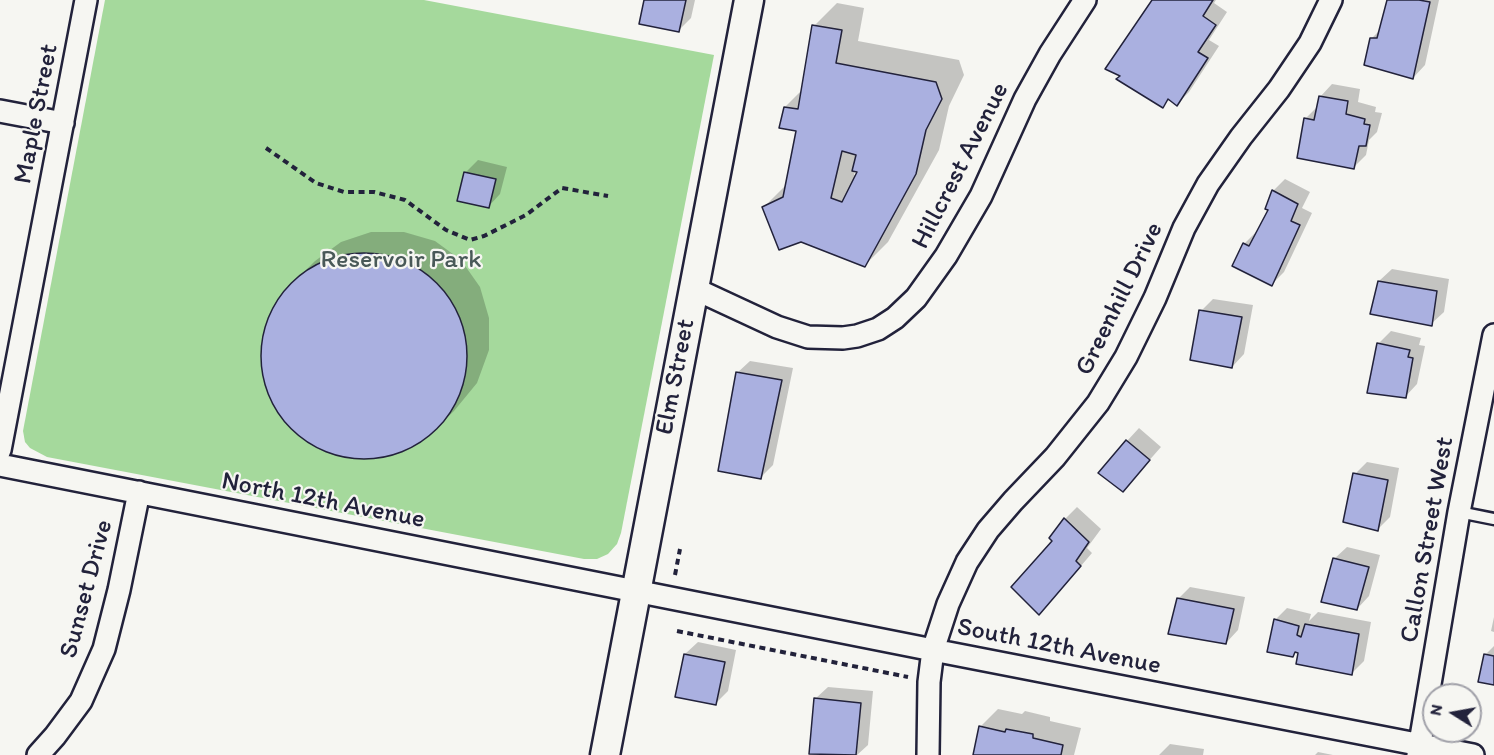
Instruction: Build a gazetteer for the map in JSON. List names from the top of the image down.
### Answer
{
  "streets": {
    "street": [
      "Maple Street",
      "Hillcrest Avenue",
      "Greenhill Drive",
      "Elm Street",
      "North 12th Avenue",
      "Callon Street West",
      "Sunset Drive",
      "South 12th Avenue"
    ]
  },
  "crossings": [
    ["Hillcrest Avenue", "Elm Street"],
    ["Greenhill Drive", "South 12th Avenue"],
    ["Elm Street", "North 12th Avenue"],
    ["Elm Street", "South 12th Avenue"],
    ["North 12th Avenue", "Sunset Drive"],
    ["North 12th Avenue", "South 12th Avenue"],
    ["Callon Street West", "South 12th Avenue"]
  ],
  "parks": ["Reservoir Park"],
  "north": "left"
}
